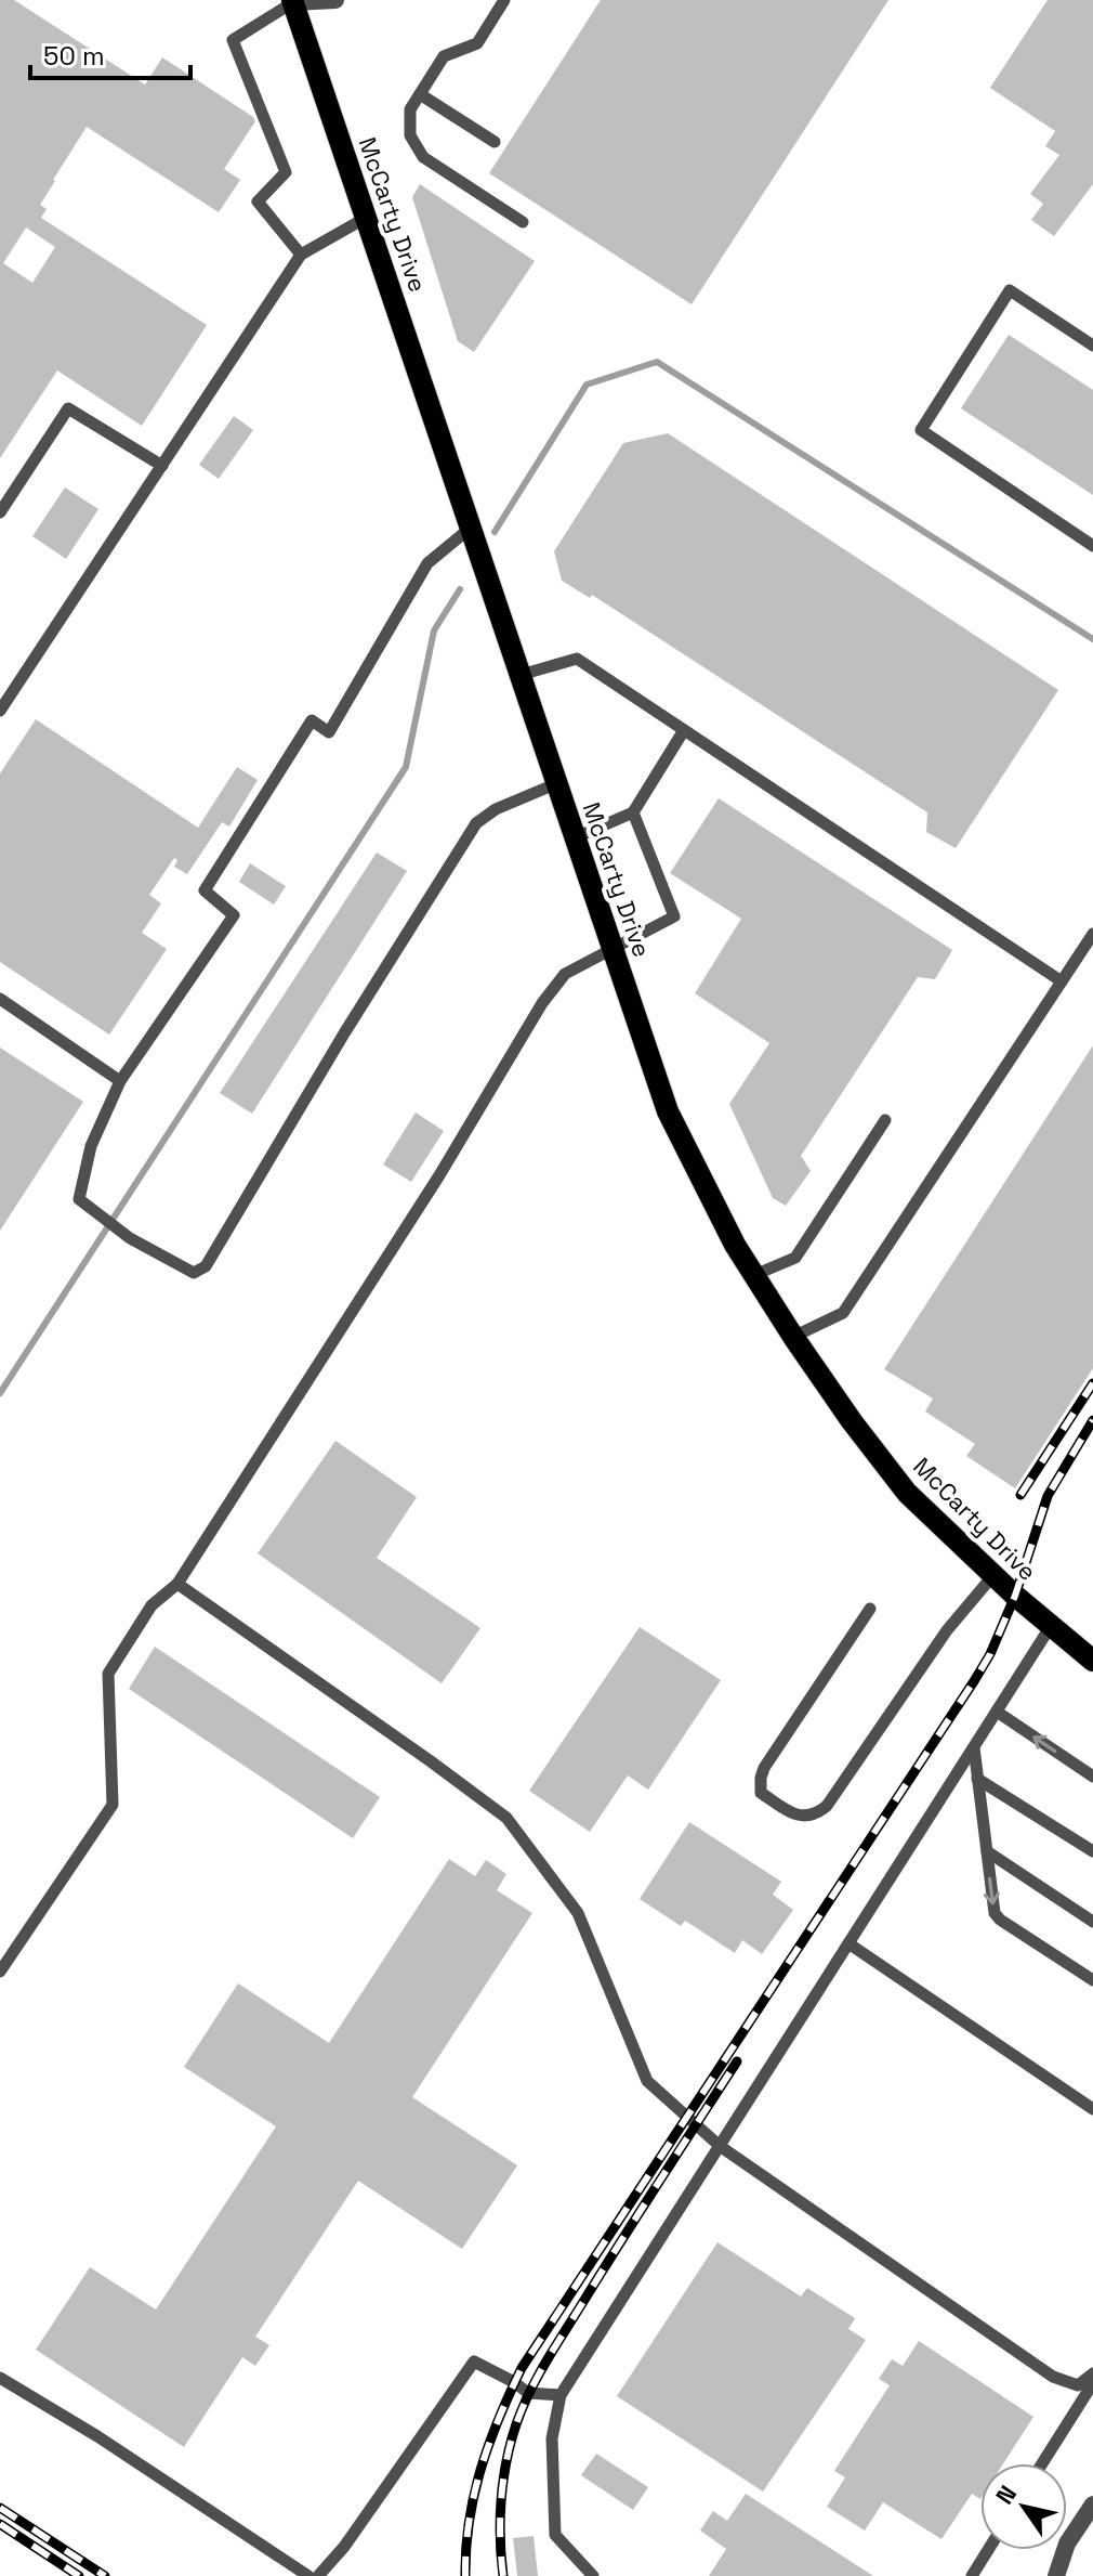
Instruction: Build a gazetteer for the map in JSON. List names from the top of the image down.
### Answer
{
  "streets": {
    "main road": ["McCarty Drive"]
  },
  "scale_bar": "50 m",
  "north": "top left"
}
